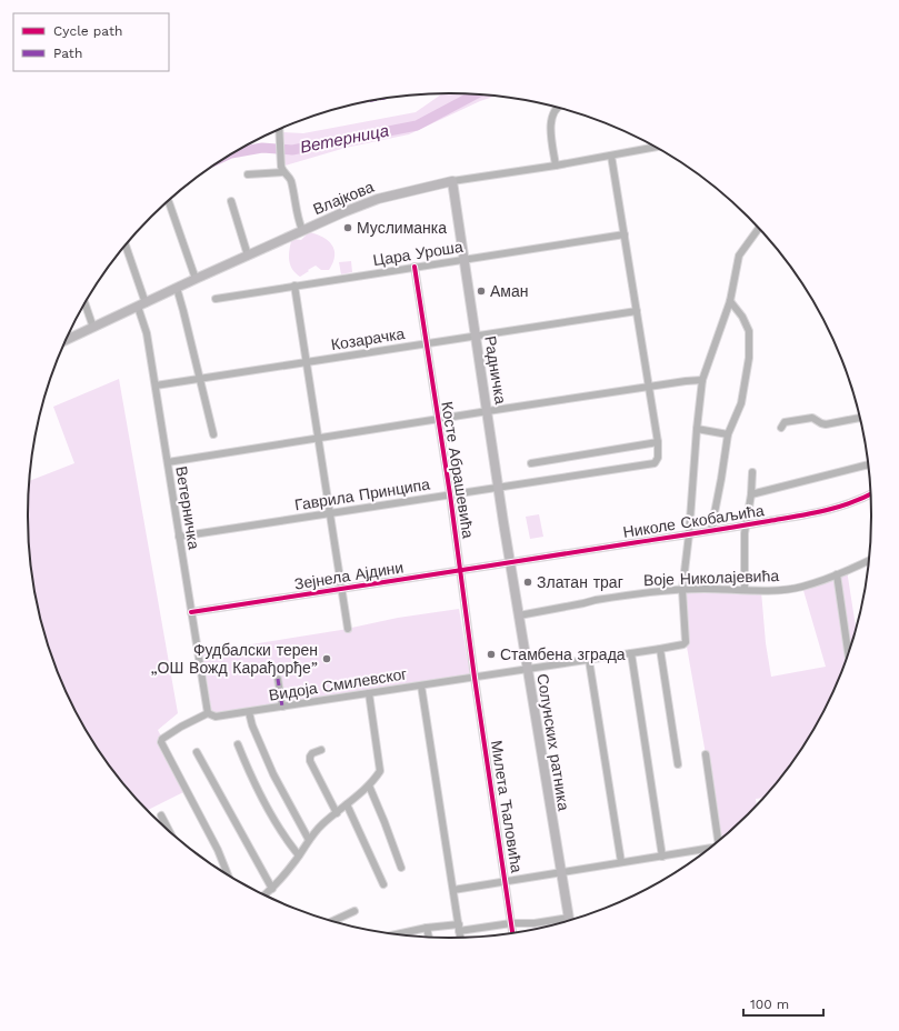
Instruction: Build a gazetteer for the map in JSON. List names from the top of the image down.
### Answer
{
  "streets": {
    "main road": ["Влајкова", "Радничка", "Солунских ратника"],
    "street": [
      "Цара Уроша",
      "Козарачка",
      "Косте Абрашевића",
      "Гаврила Принципа",
      "Ветерничка",
      "Николе Скобаљића",
      "Зејнела Ајдини",
      "Воје Николајевића",
      "Видоја Смилевског",
      "Милета Ћаловића"
    ]
  },
  "crossings": [
    ["Влајкова", "Радничка"],
    ["Влајкова", "Ветерничка"],
    ["Цара Уроша", "Радничка"],
    ["Цара Уроша", "Косте Абрашевића"],
    ["Козарачка", "Радничка"],
    ["Козарачка", "Косте Абрашевића"],
    ["Козарачка", "Ветерничка"],
    ["Радничка", "Гаврила Принципа"],
    ["Радничка", "Николе Скобаљића"],
    ["Радничка", "Зејнела Ајдини"],
    ["Радничка", "Солунских ратника"],
    ["Косте Абрашевића", "Гаврила Принципа"],
    ["Косте Абрашевића", "Зејнела Ајдини"],
    ["Косте Абрашевића", "Видоја Смилевског"],
    ["Косте Абрашевића", "Милета Ћаловића"],
    ["Гаврила Принципа", "Ветерничка"],
    ["Ветерничка", "Зејнела Ајдини"],
    ["Ветерничка", "Видоја Смилевског"],
    ["Николе Скобаљића", "Зејнела Ајдини"],
    ["Николе Скобаљића", "Солунских ратника"],
    ["Зејнела Ајдини", "Солунских ратника"],
    ["Воје Николајевића", "Видоја Смилевског"],
    ["Воје Николајевића", "Солунских ратника"],
    ["Видоја Смилевског", "Солунских ратника"],
    ["Видоја Смилевског", "Милета Ћаловића"]
  ],
  "water": ["Ветерница"],
  "places": [
    "Муслиманка",
    "Аман",
    "Златан траг",
    "Стамбена зграда",
    "Фудбалски терен „ОШ Вожд Карађорђе”"
  ],
  "legend": ["Cycle path", "Path"],
  "scale_bar": "100 m"
}
